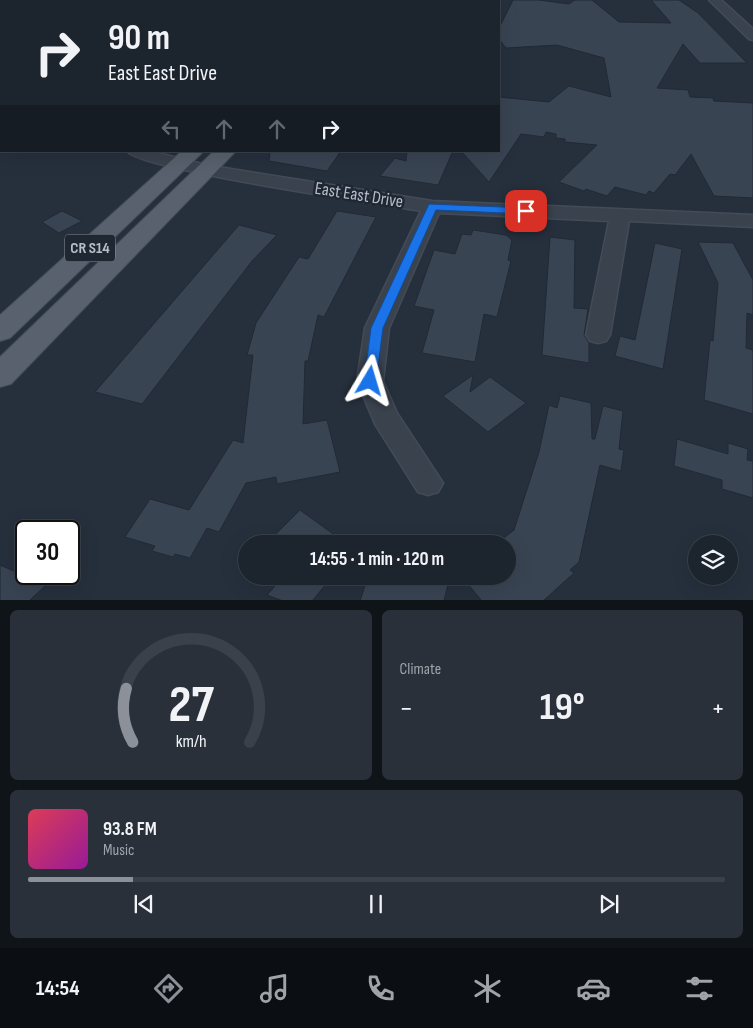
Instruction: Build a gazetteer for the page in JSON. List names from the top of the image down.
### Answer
{
  "streets": {
    "main road": ["CR S14"],
    "street": ["East East Drive"]
  },
  "crossings": [
    ["East East Drive", "CR S14"]
  ],
  "page": {
    "turn": ["90 m", "East East Drive"],
    "limit": "30",
    "trip": "14:55 · 1 min · 120 m",
    "tile": "Climate",
    "heat": ["−", "19°", "+"],
    "song": ["93.8 FM", "Music"],
    "tabs": "14:54",
    "gauge": ["27", "km/h"]
  }
}
